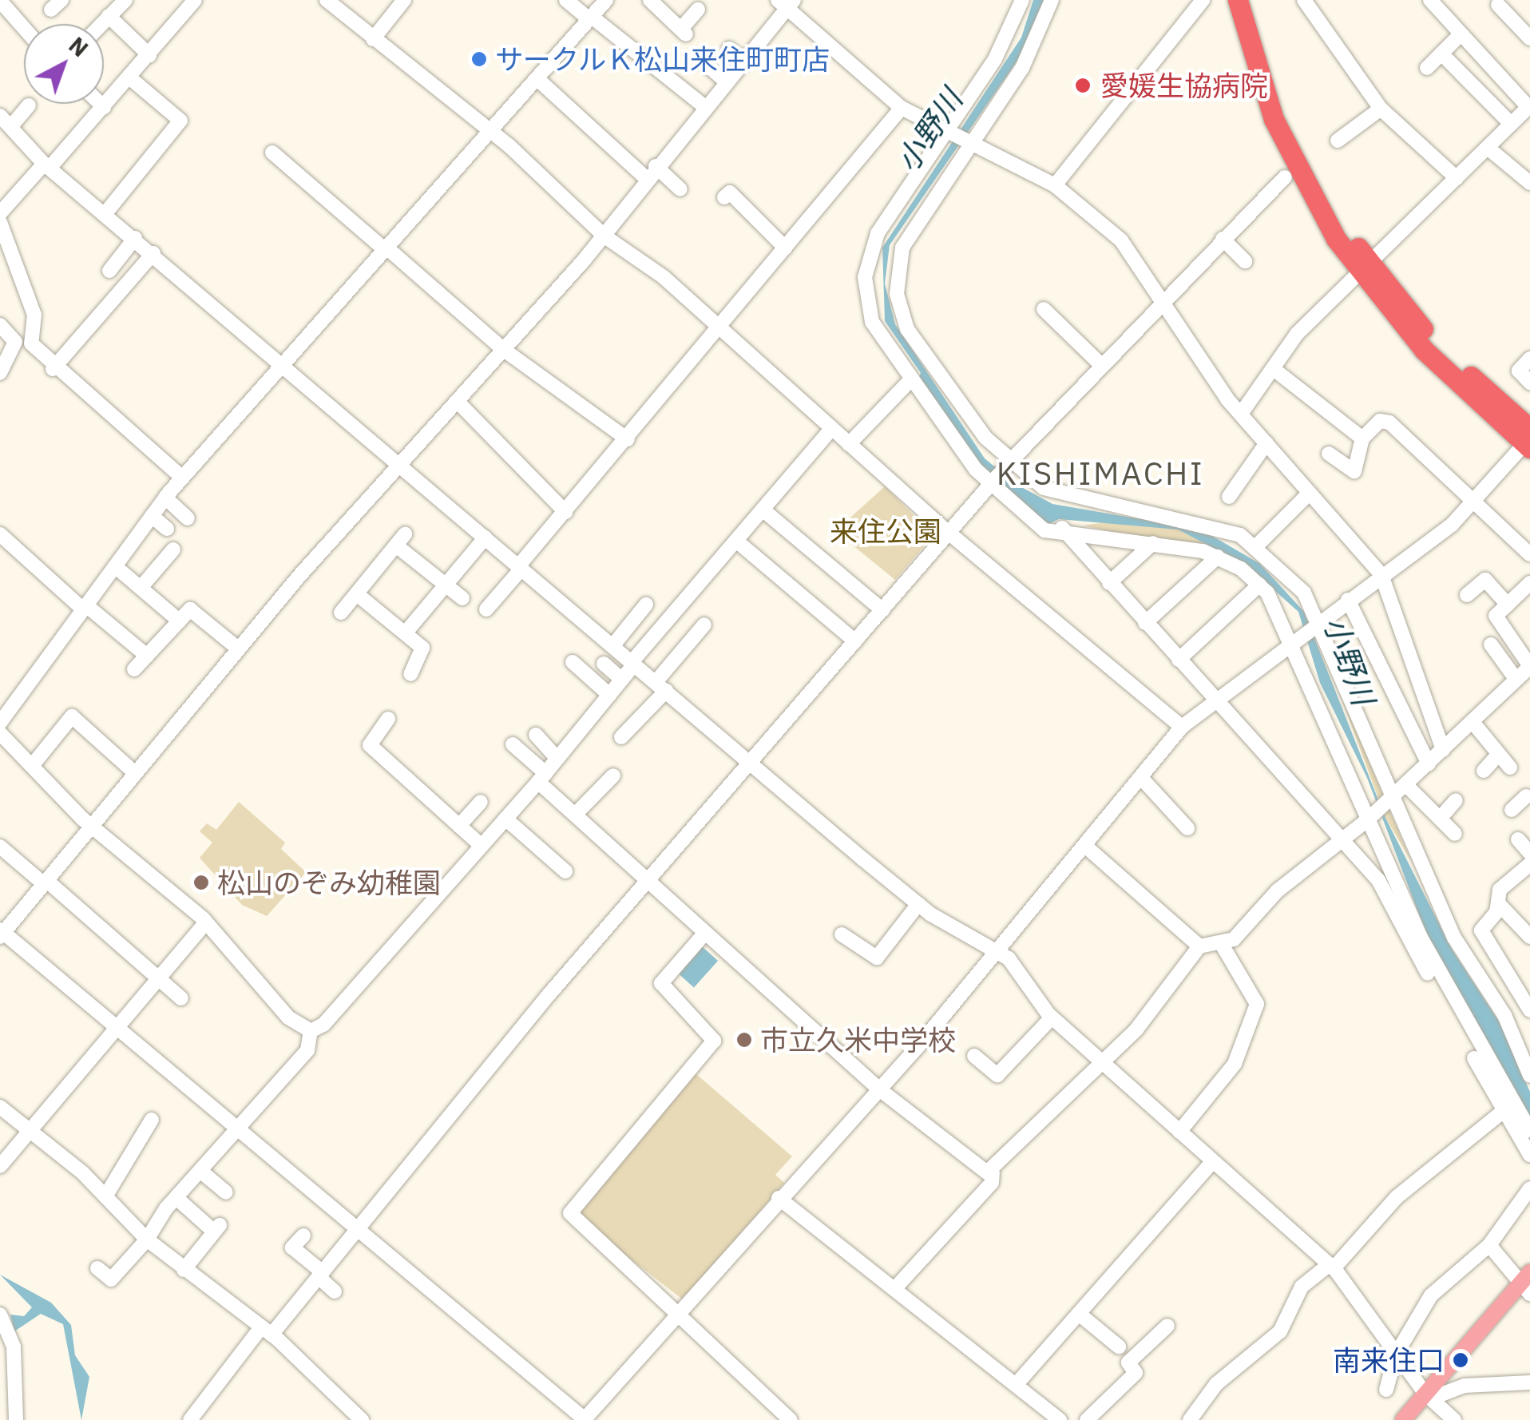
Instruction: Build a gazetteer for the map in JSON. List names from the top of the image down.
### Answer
{
  "districts": ["KISHIMACHI"],
  "water": ["小野川"],
  "parks": ["来住公園"],
  "places": [
    "サークルＫ松山来住町町店",
    "愛媛生協病院",
    "松山のぞみ幼稚園",
    "市立久米中学校",
    "南来住口"
  ],
  "north": "top right"
}
